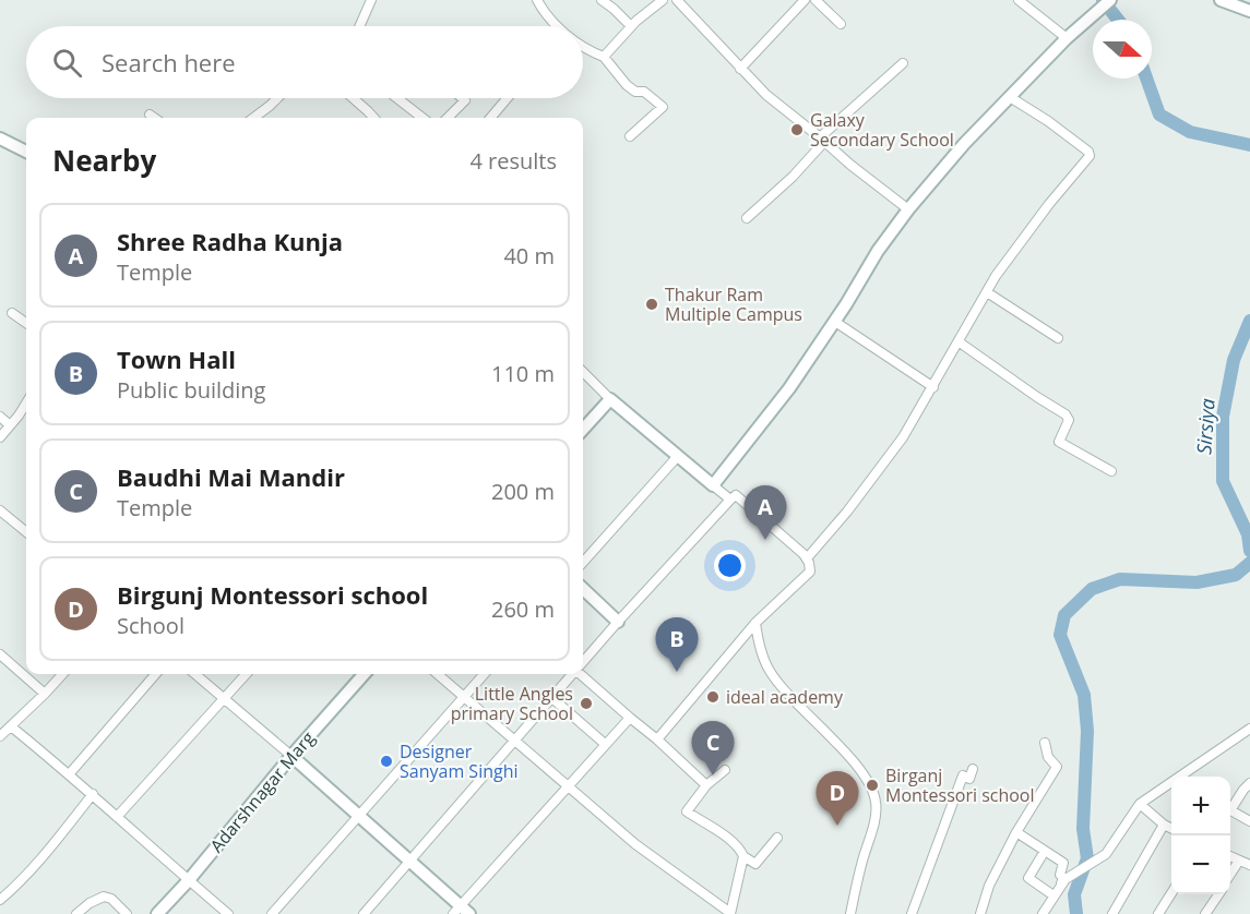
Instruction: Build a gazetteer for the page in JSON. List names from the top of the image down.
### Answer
{
  "streets": {
    "street": ["Adarshnagar Marg"]
  },
  "water": ["Sirsiya"],
  "places": [
    "Galaxy Secondary School",
    "Thakur Ram Multiple Campus",
    "ideal academy",
    "Little Angles primary School",
    "Designer Sanyam Singhi",
    "Birganj Montessori school"
  ],
  "north": "right",
  "page": {
    "search": "Search here",
    "heading": ["Nearby", "4 results"],
    "list": [
      {
        "mark": "A",
        "name": "Shree Radha Kunja",
        "note": "Temple",
        "value": "40 m"
      },
      {
        "mark": "B",
        "name": "Town Hall",
        "note": "Public building",
        "value": "110 m"
      },
      {
        "mark": "C",
        "name": "Baudhi Mai Mandir",
        "note": "Temple",
        "value": "200 m"
      },
      {
        "mark": "D",
        "name": "Birgunj Montessori school",
        "note": "School",
        "value": "260 m"
      }
    ],
    "pins": [
      "A",
      "B",
      "C",
      "D"
    ],
    "map_buttons": ["+", "−"]
  }
}
